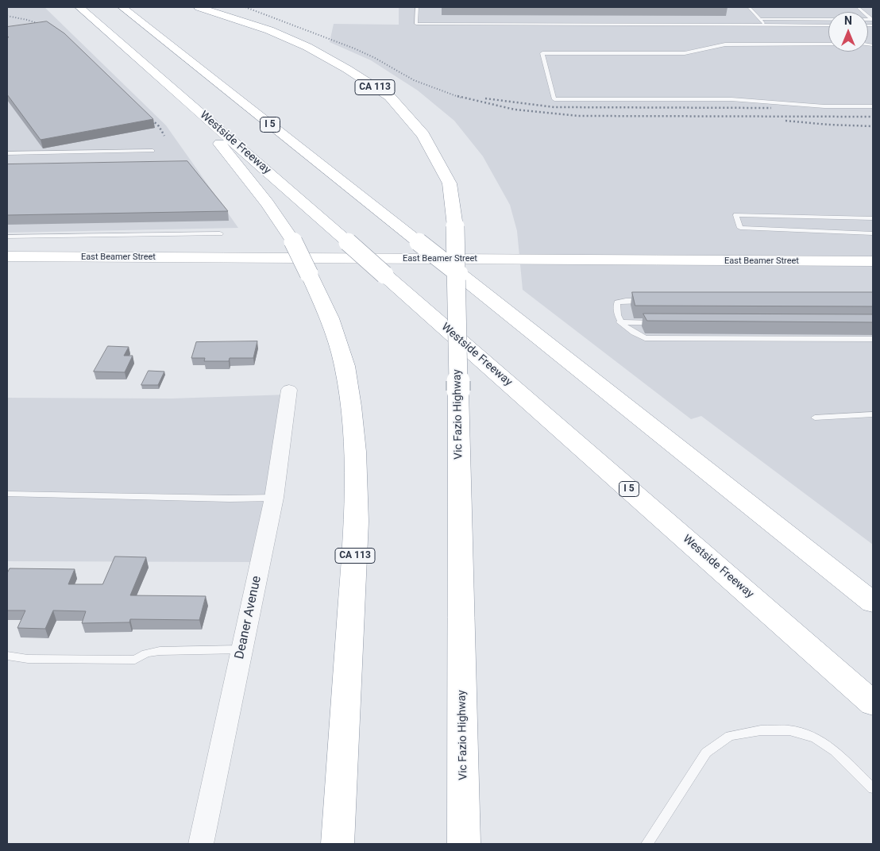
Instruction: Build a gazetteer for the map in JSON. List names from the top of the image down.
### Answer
{
  "streets": {
    "main road": [
      "CA 113",
      "I 5",
      "Westside Freeway",
      "East Beamer Street",
      "Vic Fazio Highway"
    ],
    "street": ["Deaner Avenue"]
  },
  "crossings": [
    ["CA 113", "Westside Freeway"]
  ],
  "north": "top"
}
